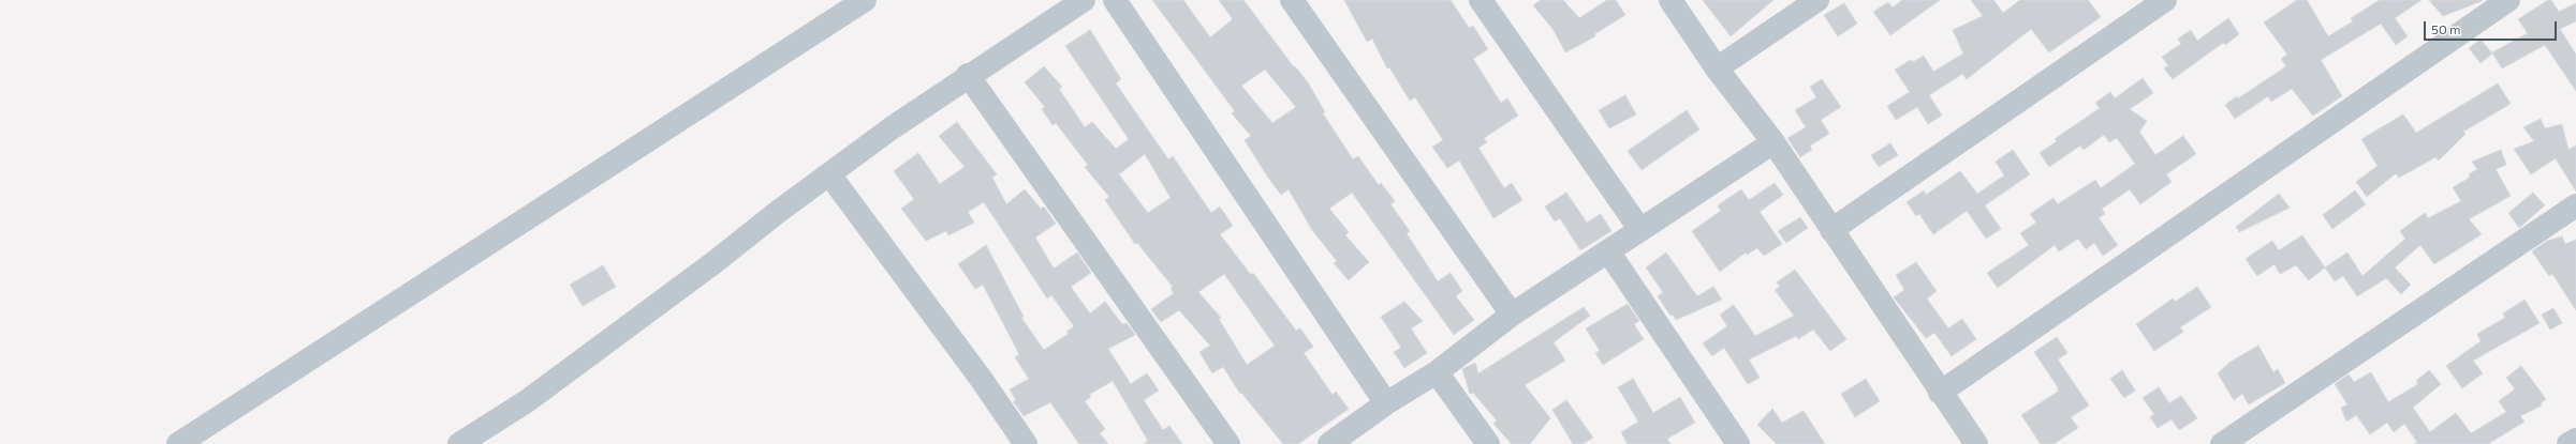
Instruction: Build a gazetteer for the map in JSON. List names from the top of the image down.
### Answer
{
  "scale_bar": "50 m"
}
